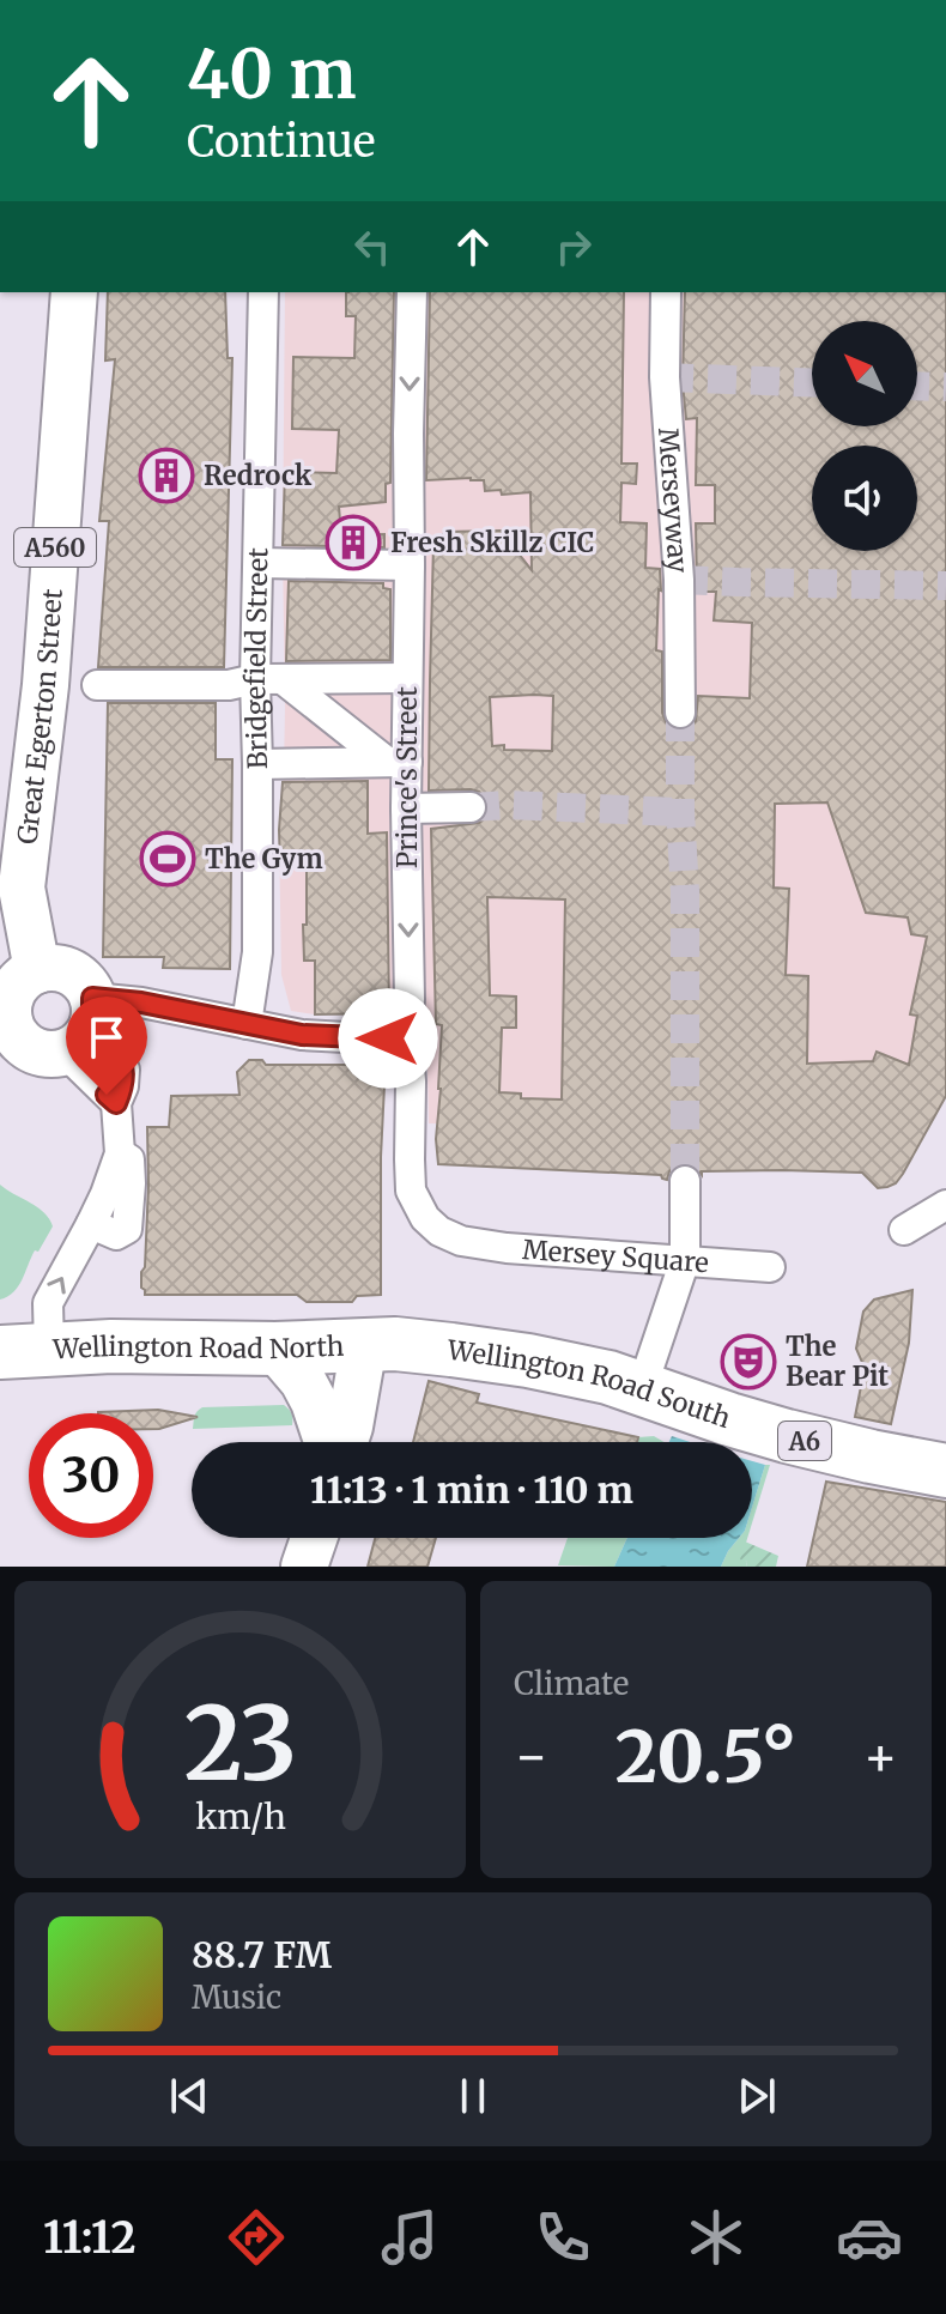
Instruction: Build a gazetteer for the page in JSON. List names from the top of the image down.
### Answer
{
  "streets": {
    "highway": ["Wellington Road North", "Wellington Road South", "A6"],
    "main road": ["A560", "Great Egerton Street"],
    "street": [
      "Merseyway",
      "Bridgefield Street",
      "Prince's Street",
      "Mersey Square"
    ]
  },
  "crossings": [
    ["Prince's Street", "Mersey Square"],
    ["Wellington Road North", "Wellington Road South"]
  ],
  "one_way": ["Prince's Street"],
  "places": {
    "building": ["Redrock", "Fresh Skillz CIC"],
    "sports": ["The Gym"],
    "theatre": ["The Bear Pit"]
  },
  "north": "top left",
  "page": {
    "turn": ["40 m", "Continue"],
    "limit": "30",
    "trip": "11:13 · 1 min · 110 m",
    "tile": "Climate",
    "heat": ["−", "20.5°", "+"],
    "song": ["88.7 FM", "Music"],
    "tabs": "11:12",
    "gauge": ["23", "km/h"]
  }
}
